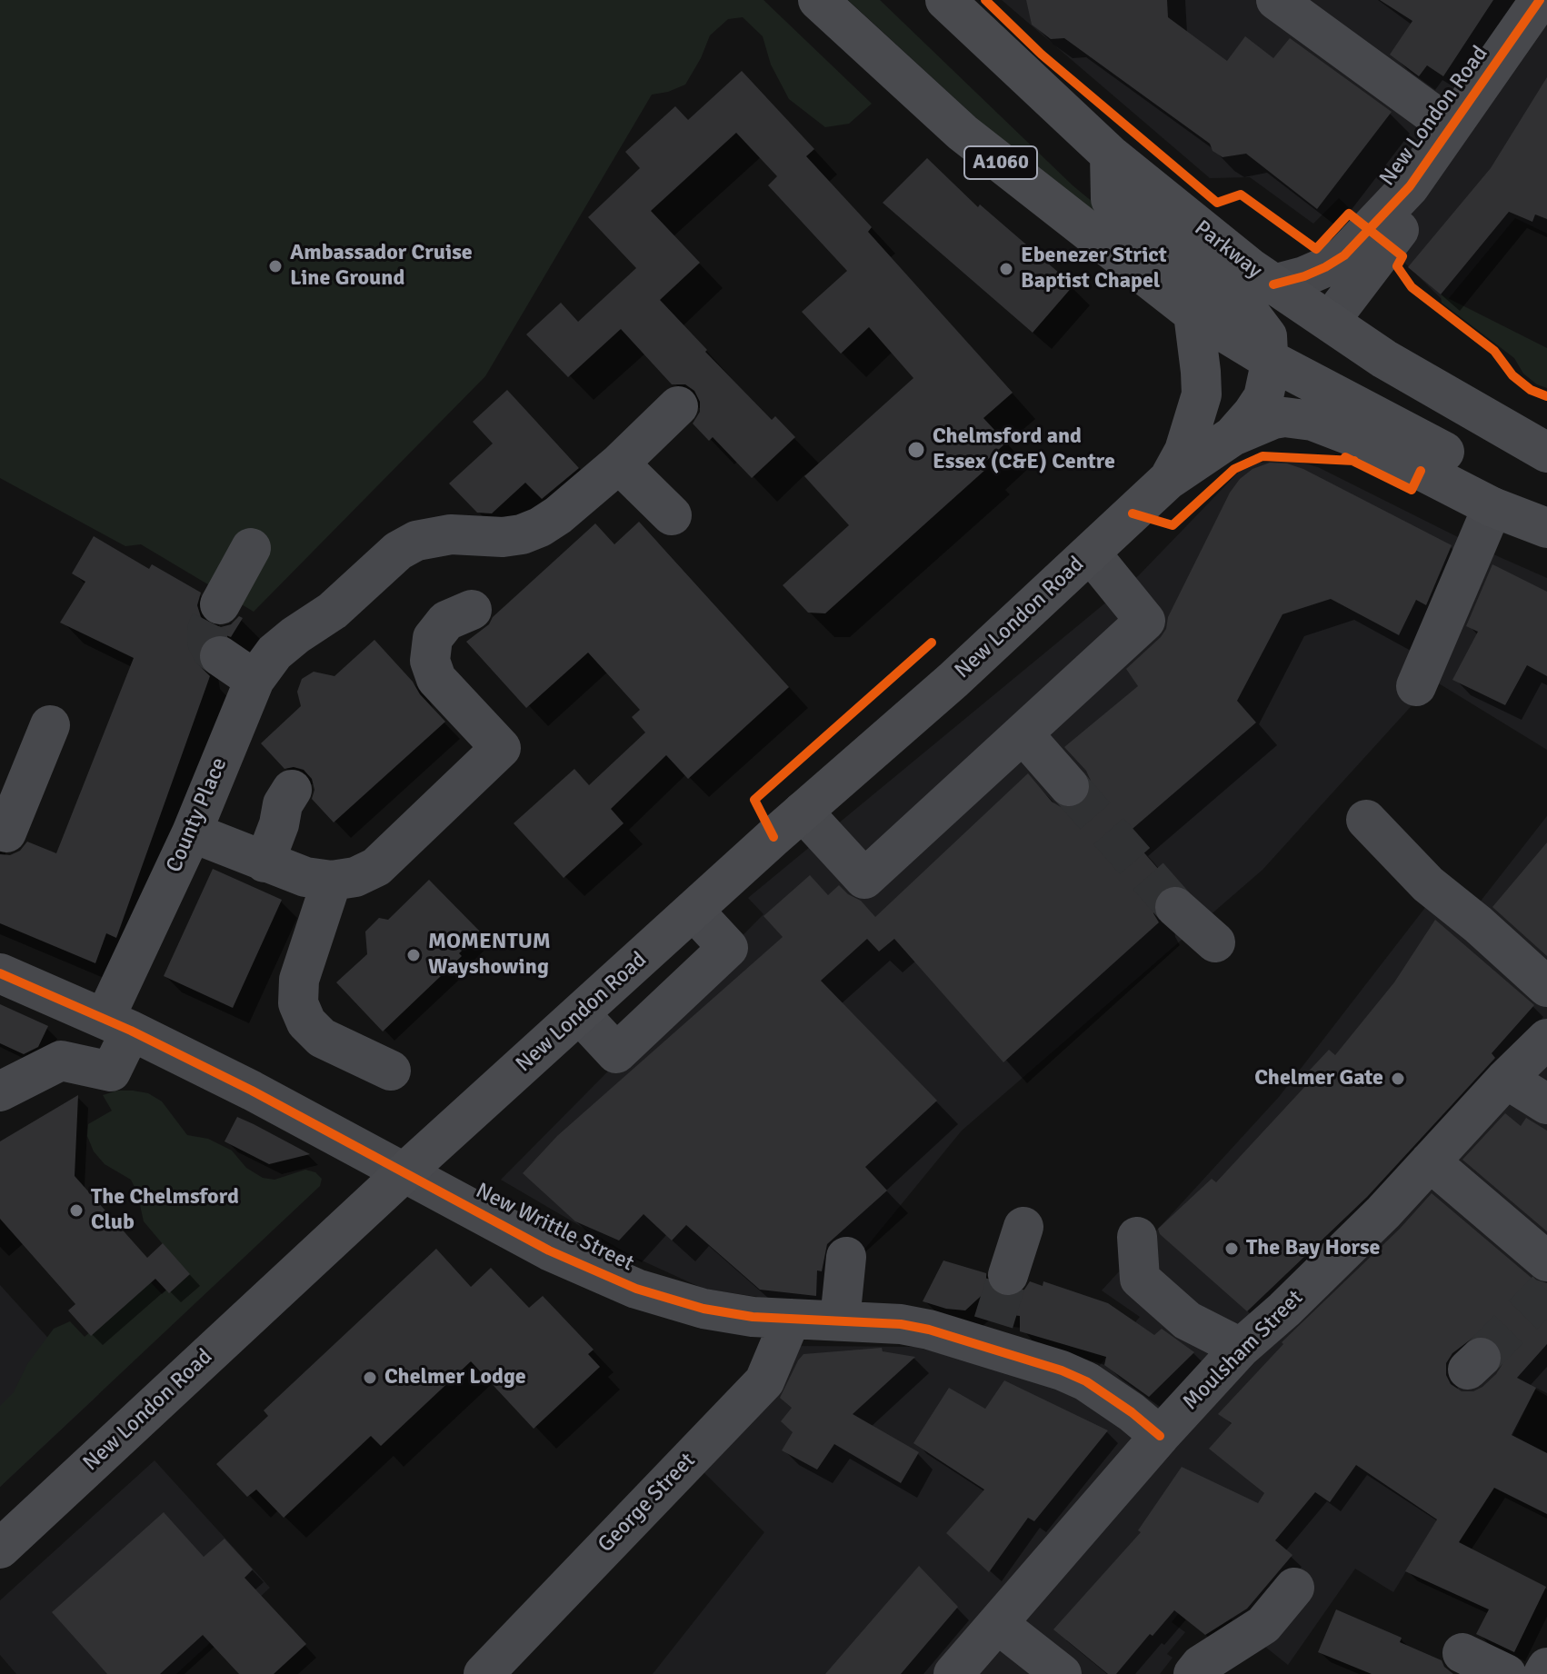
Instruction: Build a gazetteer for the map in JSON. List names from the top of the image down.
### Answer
{
  "streets": {
    "main road": ["New London Road", "A1060", "Parkway"],
    "street": [
      "County Place",
      "New Writtle Street",
      "Moulsham Street",
      "George Street"
    ]
  },
  "crossings": [
    ["New London Road", "A1060"],
    ["New London Road", "Parkway"],
    ["New London Road", "New Writtle Street"],
    ["County Place", "New Writtle Street"],
    ["New Writtle Street", "Moulsham Street"],
    ["New Writtle Street", "George Street"]
  ],
  "places": [
    "Ambassador Cruise Line Ground",
    "Ebenezer Strict Baptist Chapel",
    "Chelmsford and Essex (C&E) Centre",
    "MOMENTUM Wayshowing",
    "Chelmer Gate",
    "The Chelmsford Club",
    "The Bay Horse",
    "Chelmer Lodge"
  ]
}
